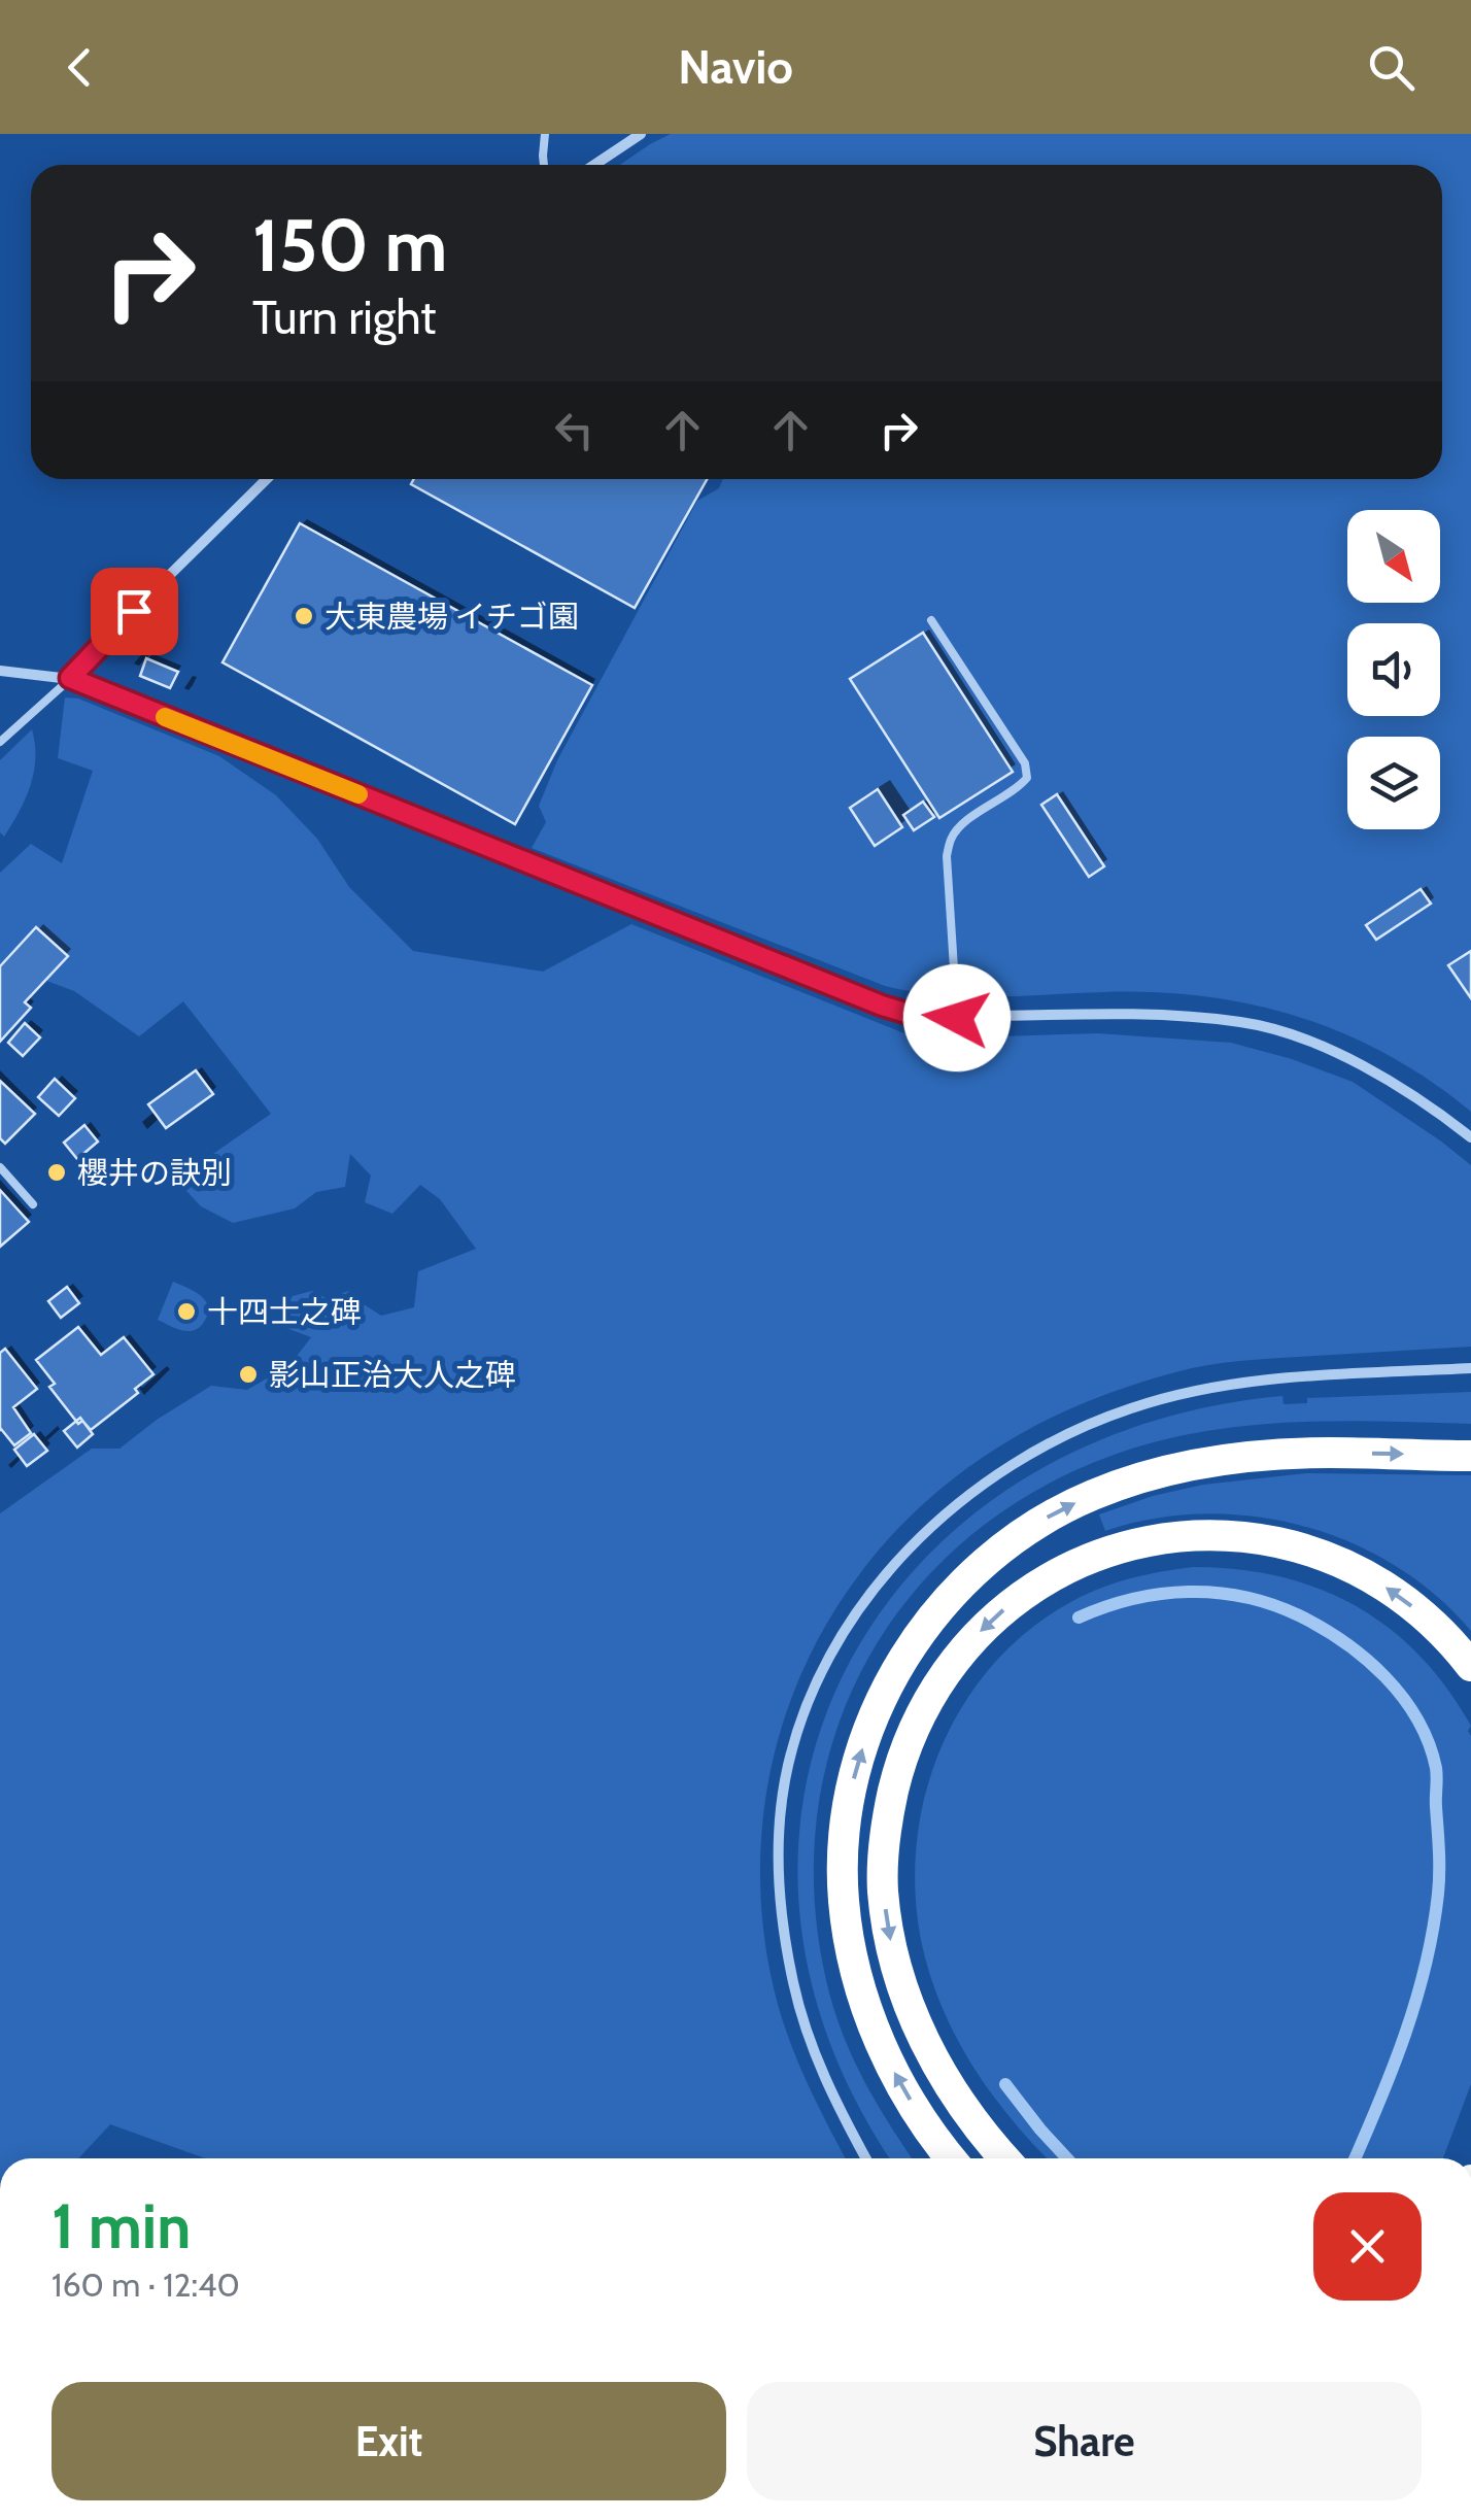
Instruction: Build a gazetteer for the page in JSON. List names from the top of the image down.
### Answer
{
  "places": [
    "大東農場 イチゴ園",
    "櫻井の訣別",
    "十四士之碑",
    "影山正治大人之碑"
  ],
  "north": "bottom right",
  "page": {
    "header": "Navio",
    "turn": ["150 m", "Turn right"],
    "heading": ["1 min", "160 m · 12:40"],
    "buttons": ["Exit", "Share"]
  }
}
